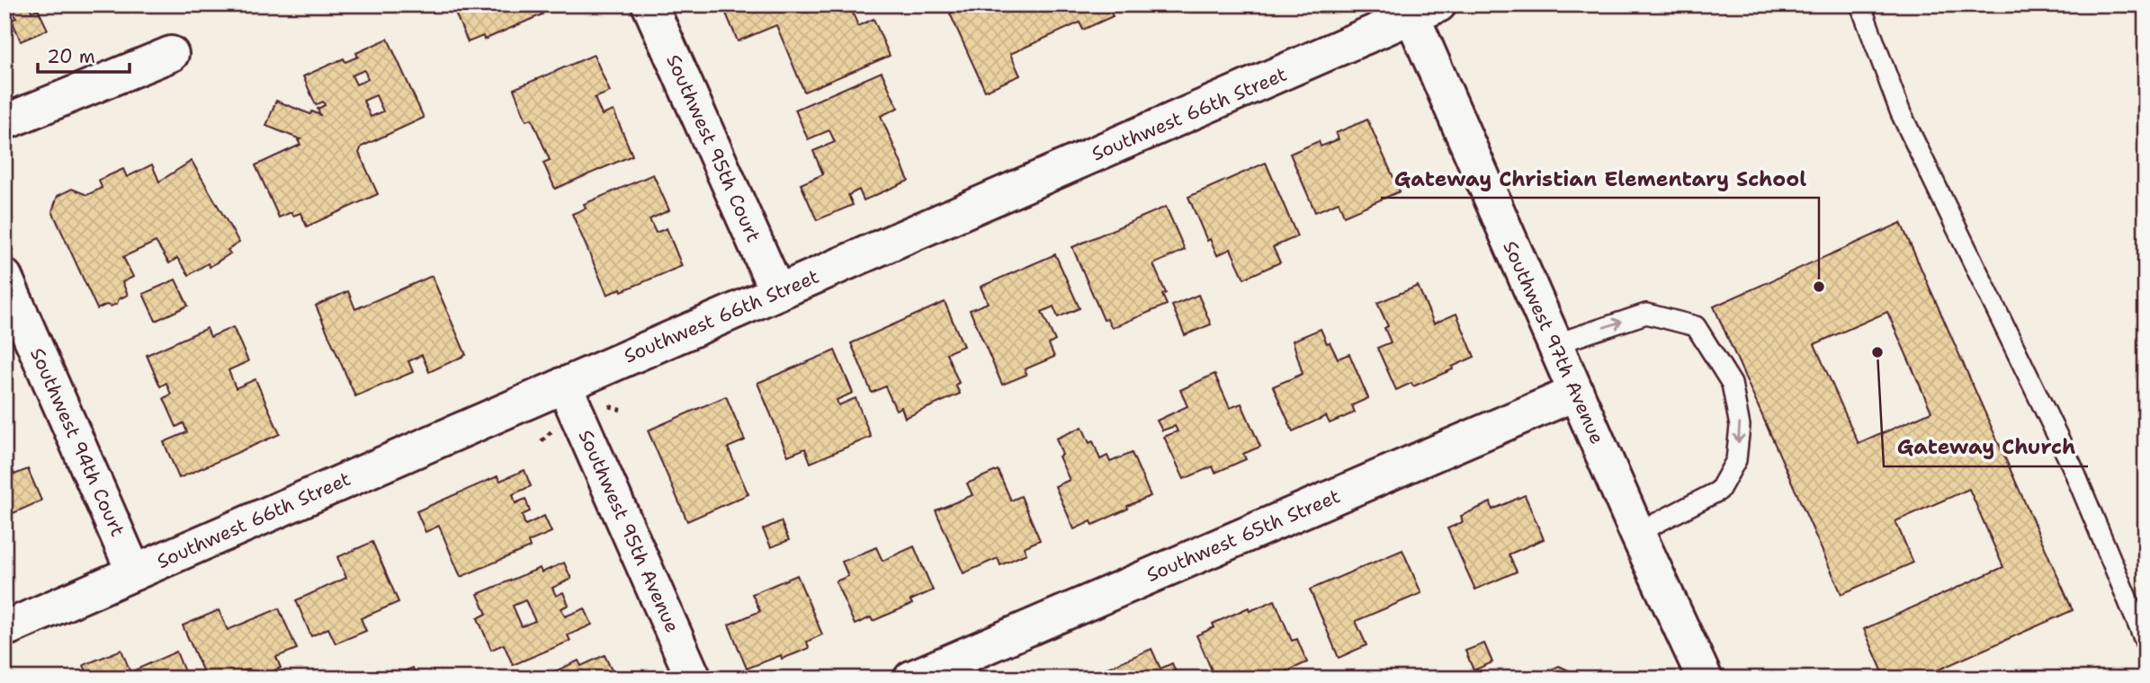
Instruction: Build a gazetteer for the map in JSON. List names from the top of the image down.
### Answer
{
  "streets": {
    "street": [
      "Southwest 66th Street",
      "Southwest 95th Court",
      "Southwest 97th Avenue",
      "Southwest 94th Court",
      "Southwest 95th Avenue",
      "Southwest 65th Street"
    ]
  },
  "crossings": [
    ["Southwest 66th Street", "Southwest 95th Court"],
    ["Southwest 66th Street", "Southwest 97th Avenue"],
    ["Southwest 66th Street", "Southwest 94th Court"],
    ["Southwest 66th Street", "Southwest 95th Avenue"],
    ["Southwest 97th Avenue", "Southwest 65th Street"]
  ],
  "places": ["Gateway Christian Elementary School", "Gateway Church"],
  "scale_bar": "20 m"
}
